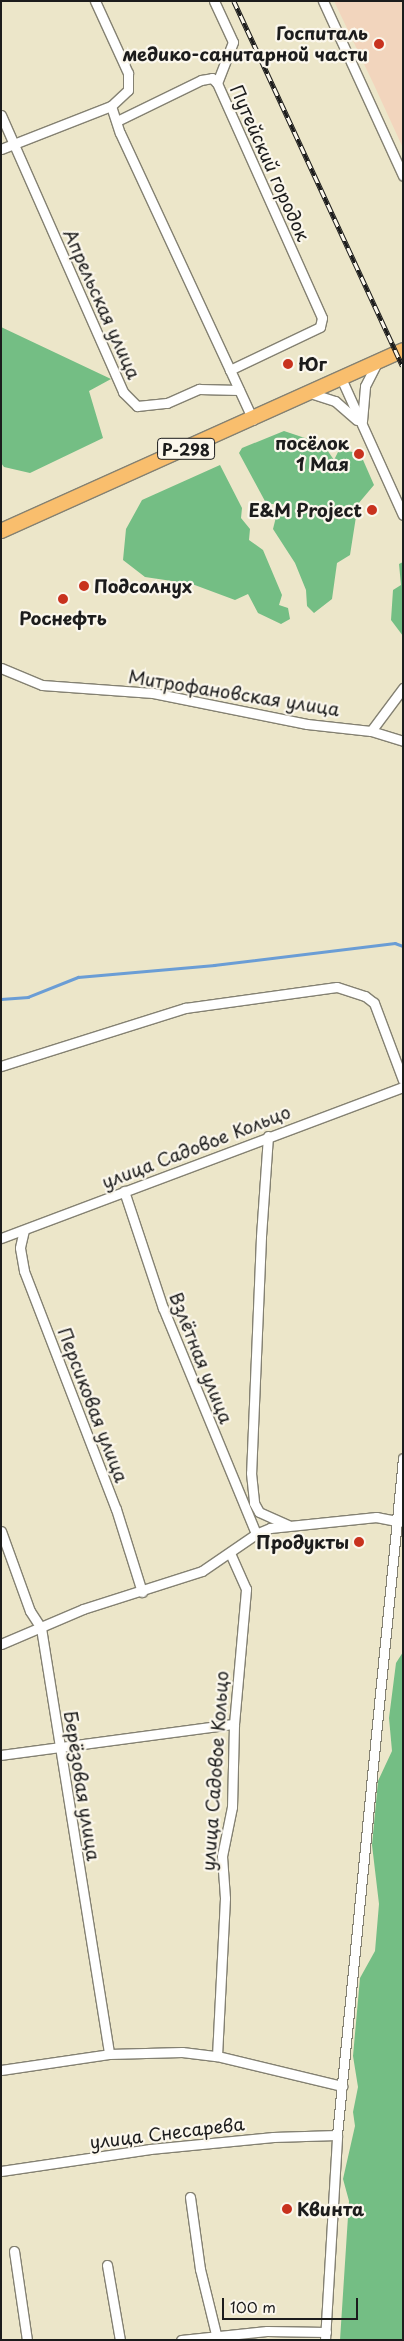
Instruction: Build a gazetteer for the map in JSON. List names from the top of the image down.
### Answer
{
  "streets": {
    "highway": ["Р-298"],
    "street": [
      "Путейский городок",
      "Апрельская улица",
      "Митрофановская улица",
      "улица Садовое Кольцо",
      "Взлётная улица",
      "Персиковая улица",
      "Берёзовая улица",
      "улица Снесарева"
    ]
  },
  "crossings": [
    ["улица Садовое Кольцо", "Взлётная улица"],
    ["улица Садовое Кольцо", "Персиковая улица"]
  ],
  "places": [
    "Госпиталь медико-санитарной части",
    "Юг",
    "посёлок 1 Мая",
    "E&M Project",
    "Подсолнух",
    "Роснефть",
    "Продукты",
    "Квинта"
  ],
  "scale_bar": "100 m"
}
